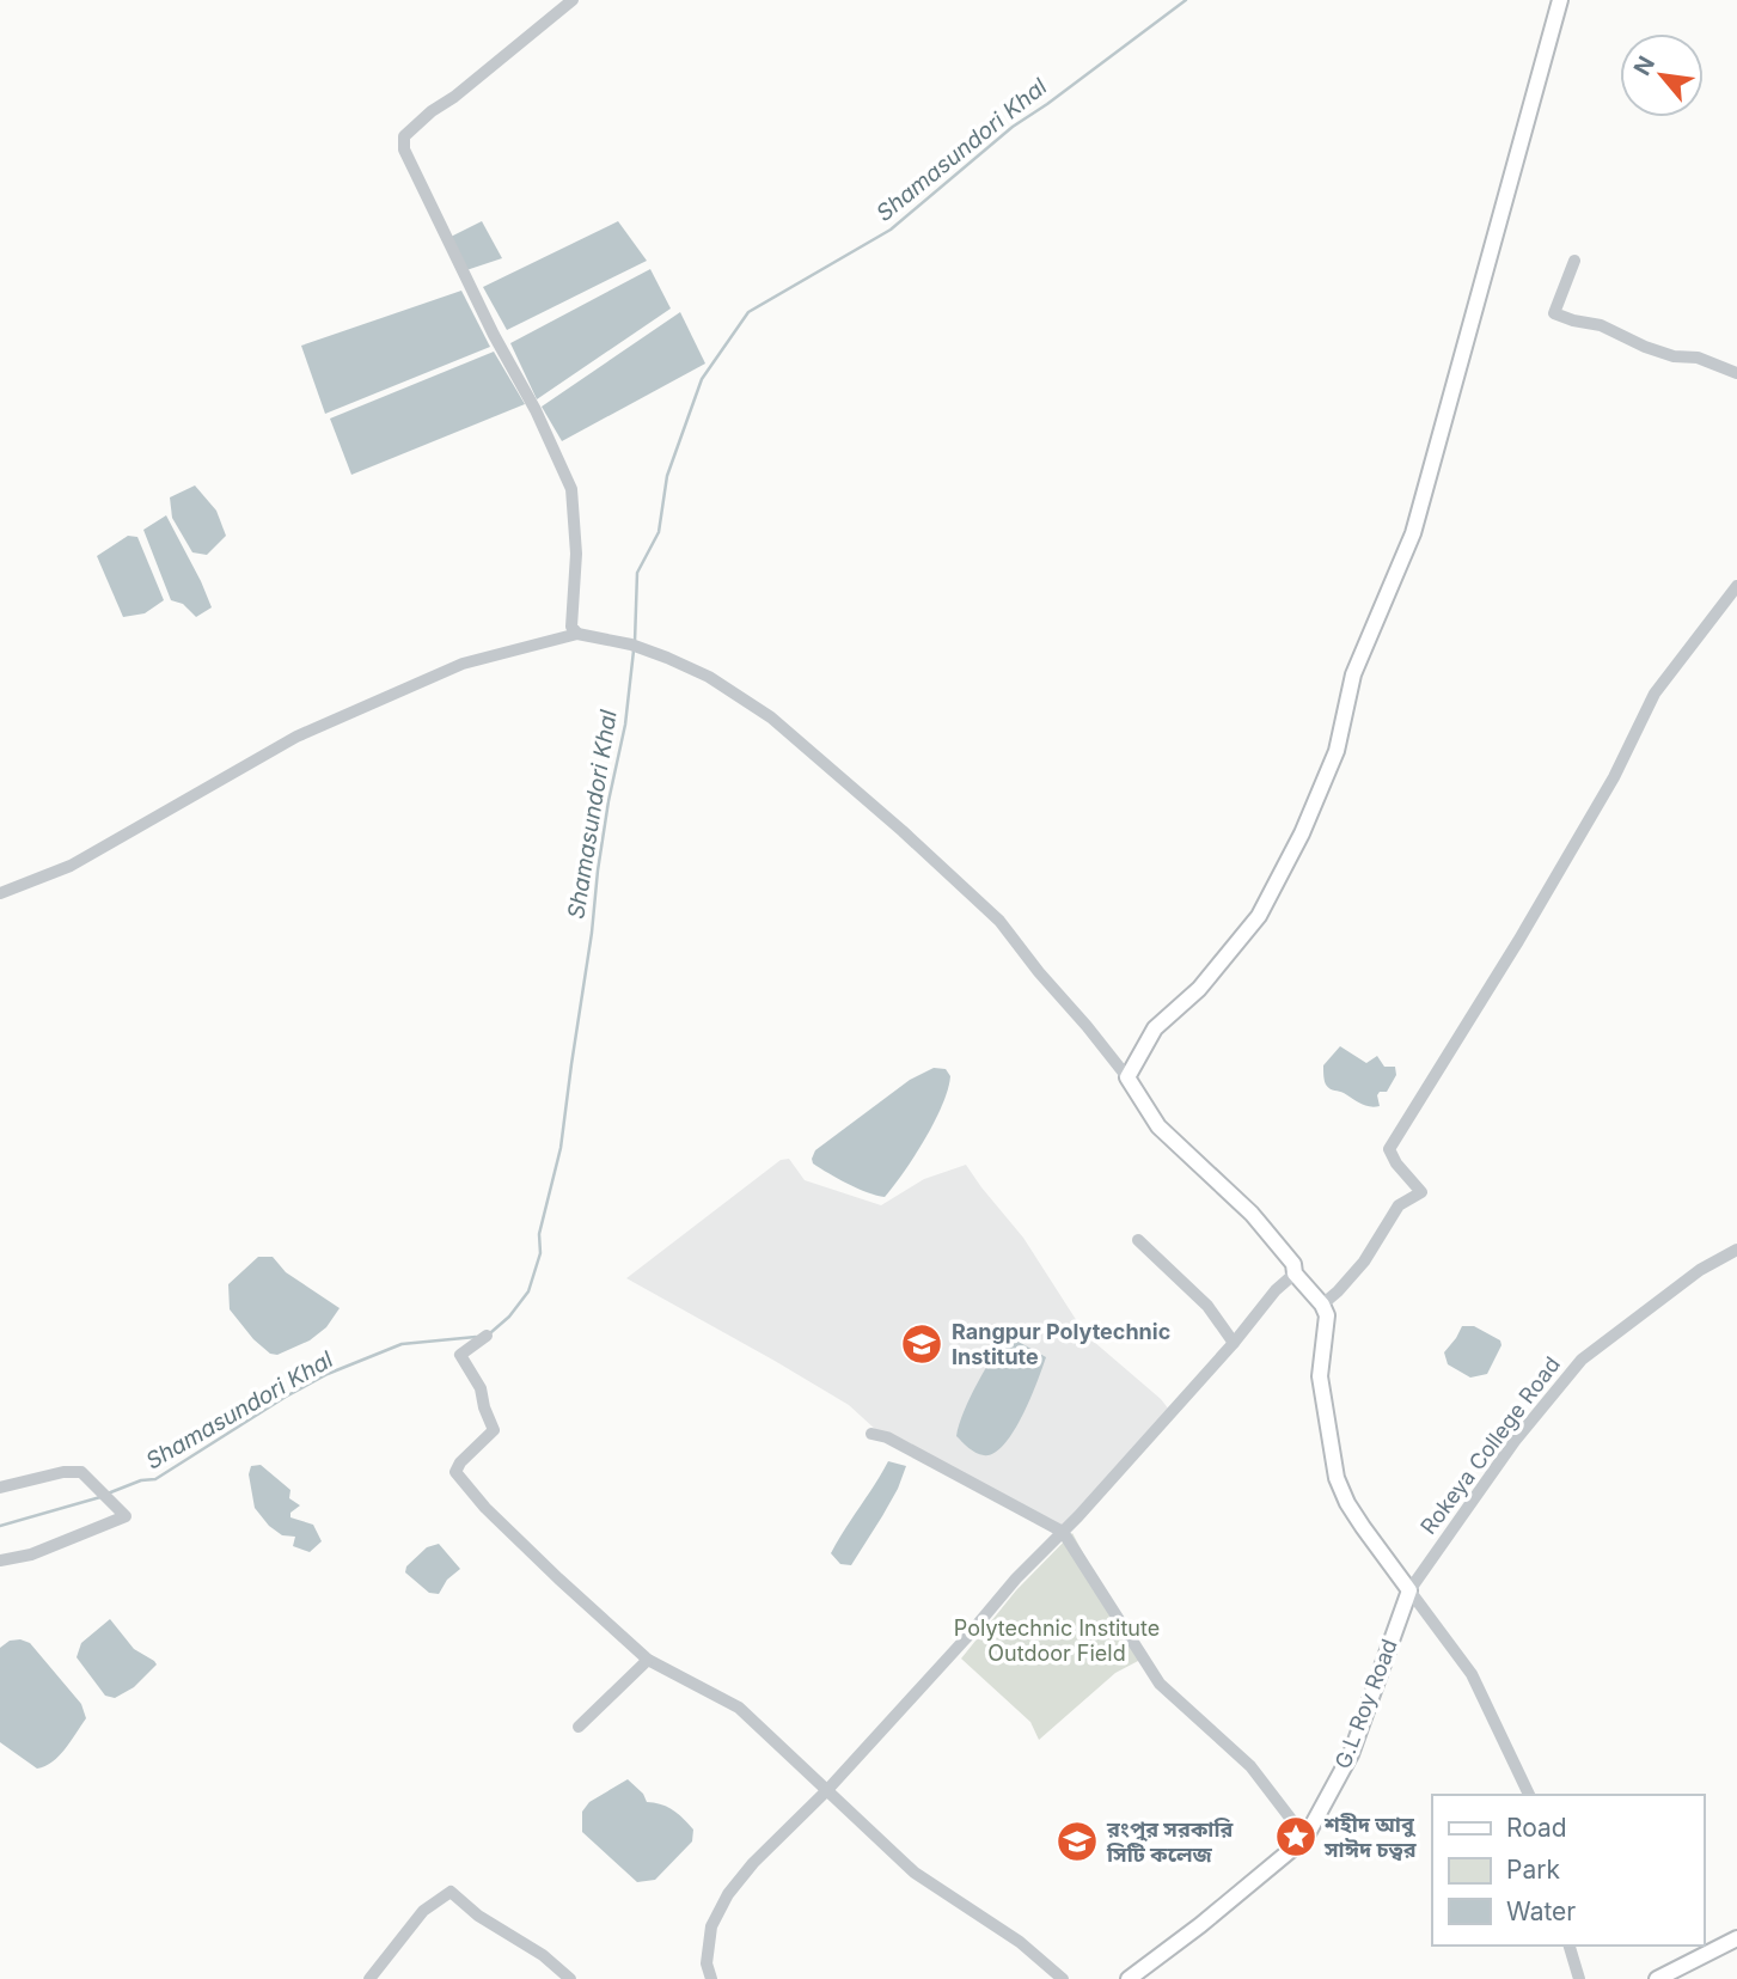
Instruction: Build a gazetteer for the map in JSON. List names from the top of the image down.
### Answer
{
  "streets": {
    "main road": ["G.L Roy Road"],
    "street": ["Rokeya College Road"]
  },
  "crossings": [
    ["Rokeya College Road", "G.L Roy Road"]
  ],
  "water": ["Shamasundori Khal"],
  "parks": ["Polytechnic Institute Outdoor Field"],
  "places": {
    "school or university": ["Rangpur Polytechnic Institute", "রংপুর সরকারি সিটি কলেজ"],
    "place": ["শহীদ আবু সাঈদ চত্বর"]
  },
  "legend": ["Road", "Park", "Water"],
  "north": "top left"
}
